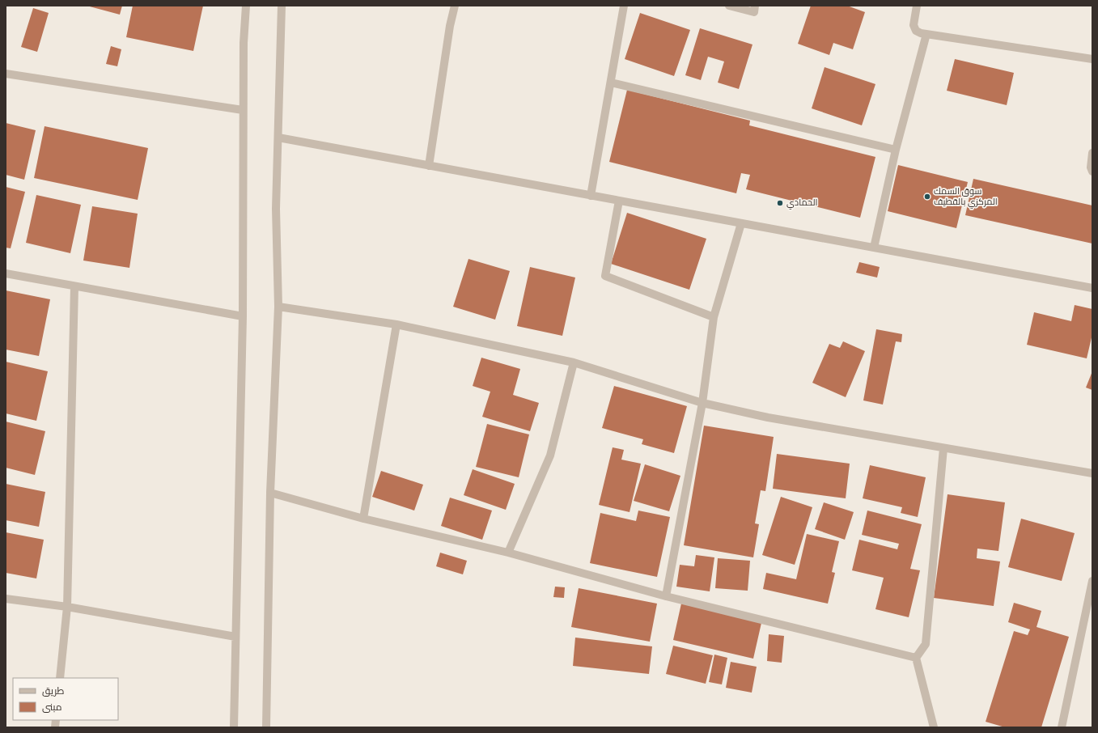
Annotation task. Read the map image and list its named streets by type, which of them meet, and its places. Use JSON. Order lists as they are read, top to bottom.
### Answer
{
  "places": ["سوق السمك المركزي بالقطيف", "الحمادي"],
  "legend": ["طريق", "مبنى"]
}
